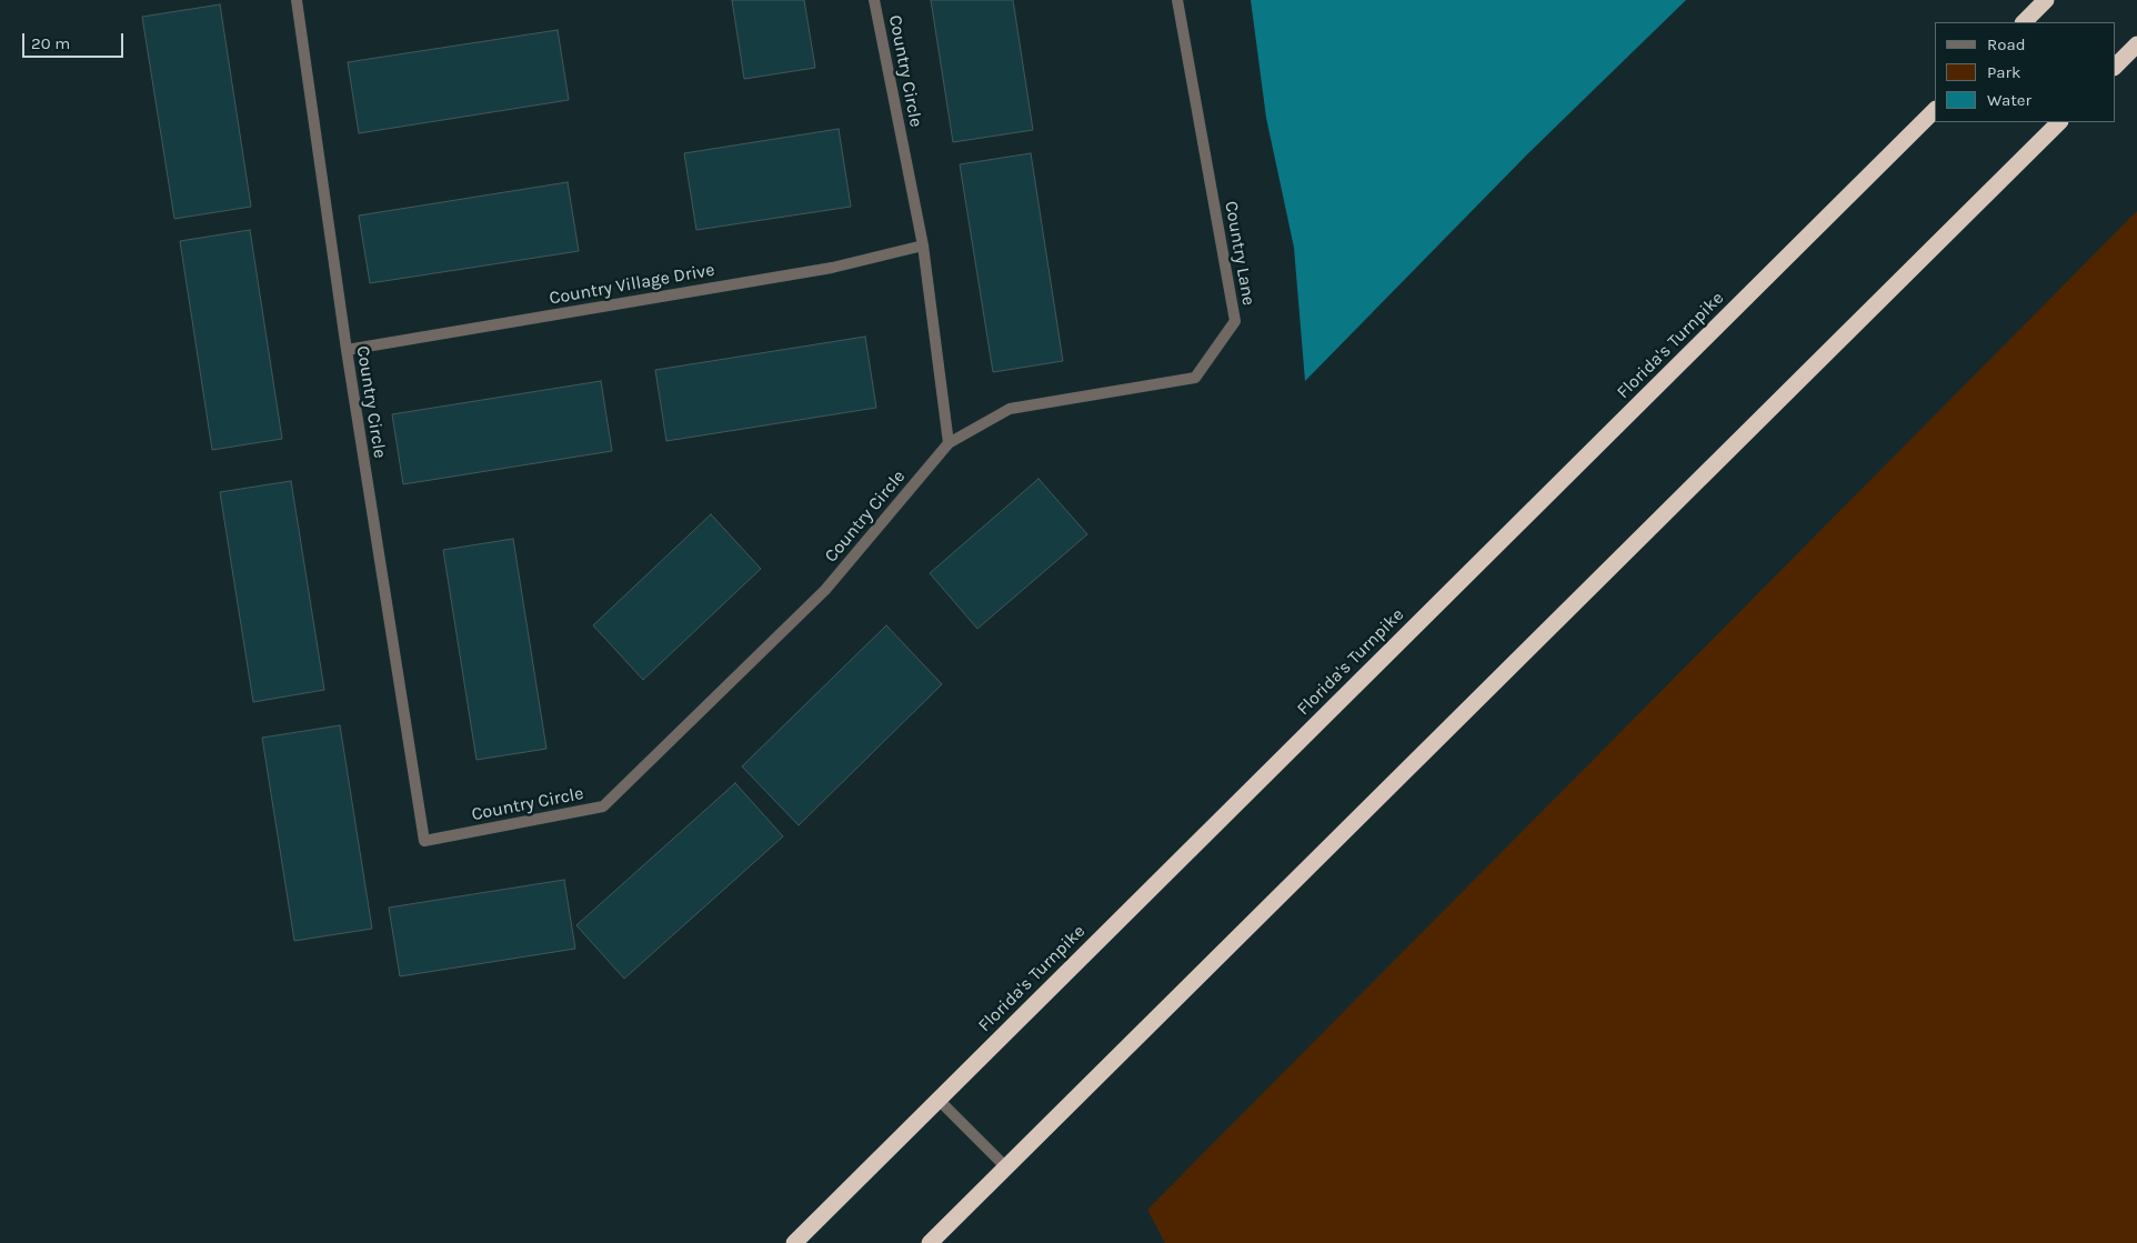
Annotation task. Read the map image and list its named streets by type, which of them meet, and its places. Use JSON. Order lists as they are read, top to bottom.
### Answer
{
  "streets": {
    "highway": ["Florida's Turnpike"],
    "street": ["Country Circle", "Country Lane", "Country Village Drive"]
  },
  "crossings": [
    ["Country Circle", "Country Lane"],
    ["Country Circle", "Country Village Drive"]
  ],
  "legend": ["Road", "Park", "Water"],
  "scale_bar": "20 m"
}
